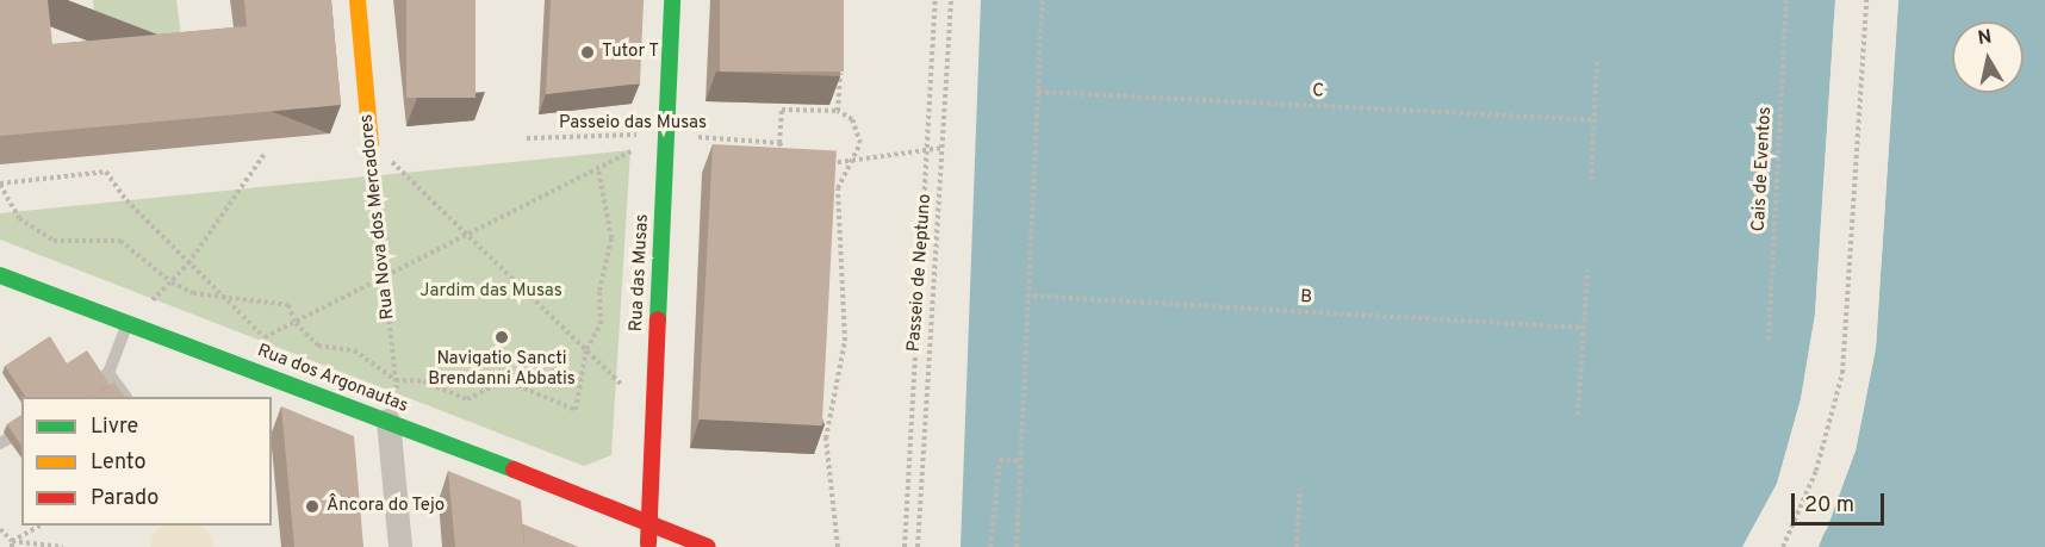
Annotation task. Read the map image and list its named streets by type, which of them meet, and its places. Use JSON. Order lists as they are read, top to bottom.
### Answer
{
  "streets": {
    "street": ["Rua Nova dos Mercadores", "Rua das Musas", "Rua dos Argonautas"],
    "path": [
      "C",
      "Passeio das Musas",
      "Cais de Eventos",
      "Passeio de Neptuno",
      "B"
    ]
  },
  "crossings": [
    ["Passeio das Musas", "Rua das Musas"],
    ["Rua das Musas", "Rua dos Argonautas"]
  ],
  "parks": ["Jardim das Musas"],
  "places": ["Tutor T", "Navigatio Sancti Brendanni Abbatis", "Âncora do Tejo"],
  "legend": ["Livre", "Lento", "Parado"],
  "scale_bar": "20 m",
  "north": "top"
}
